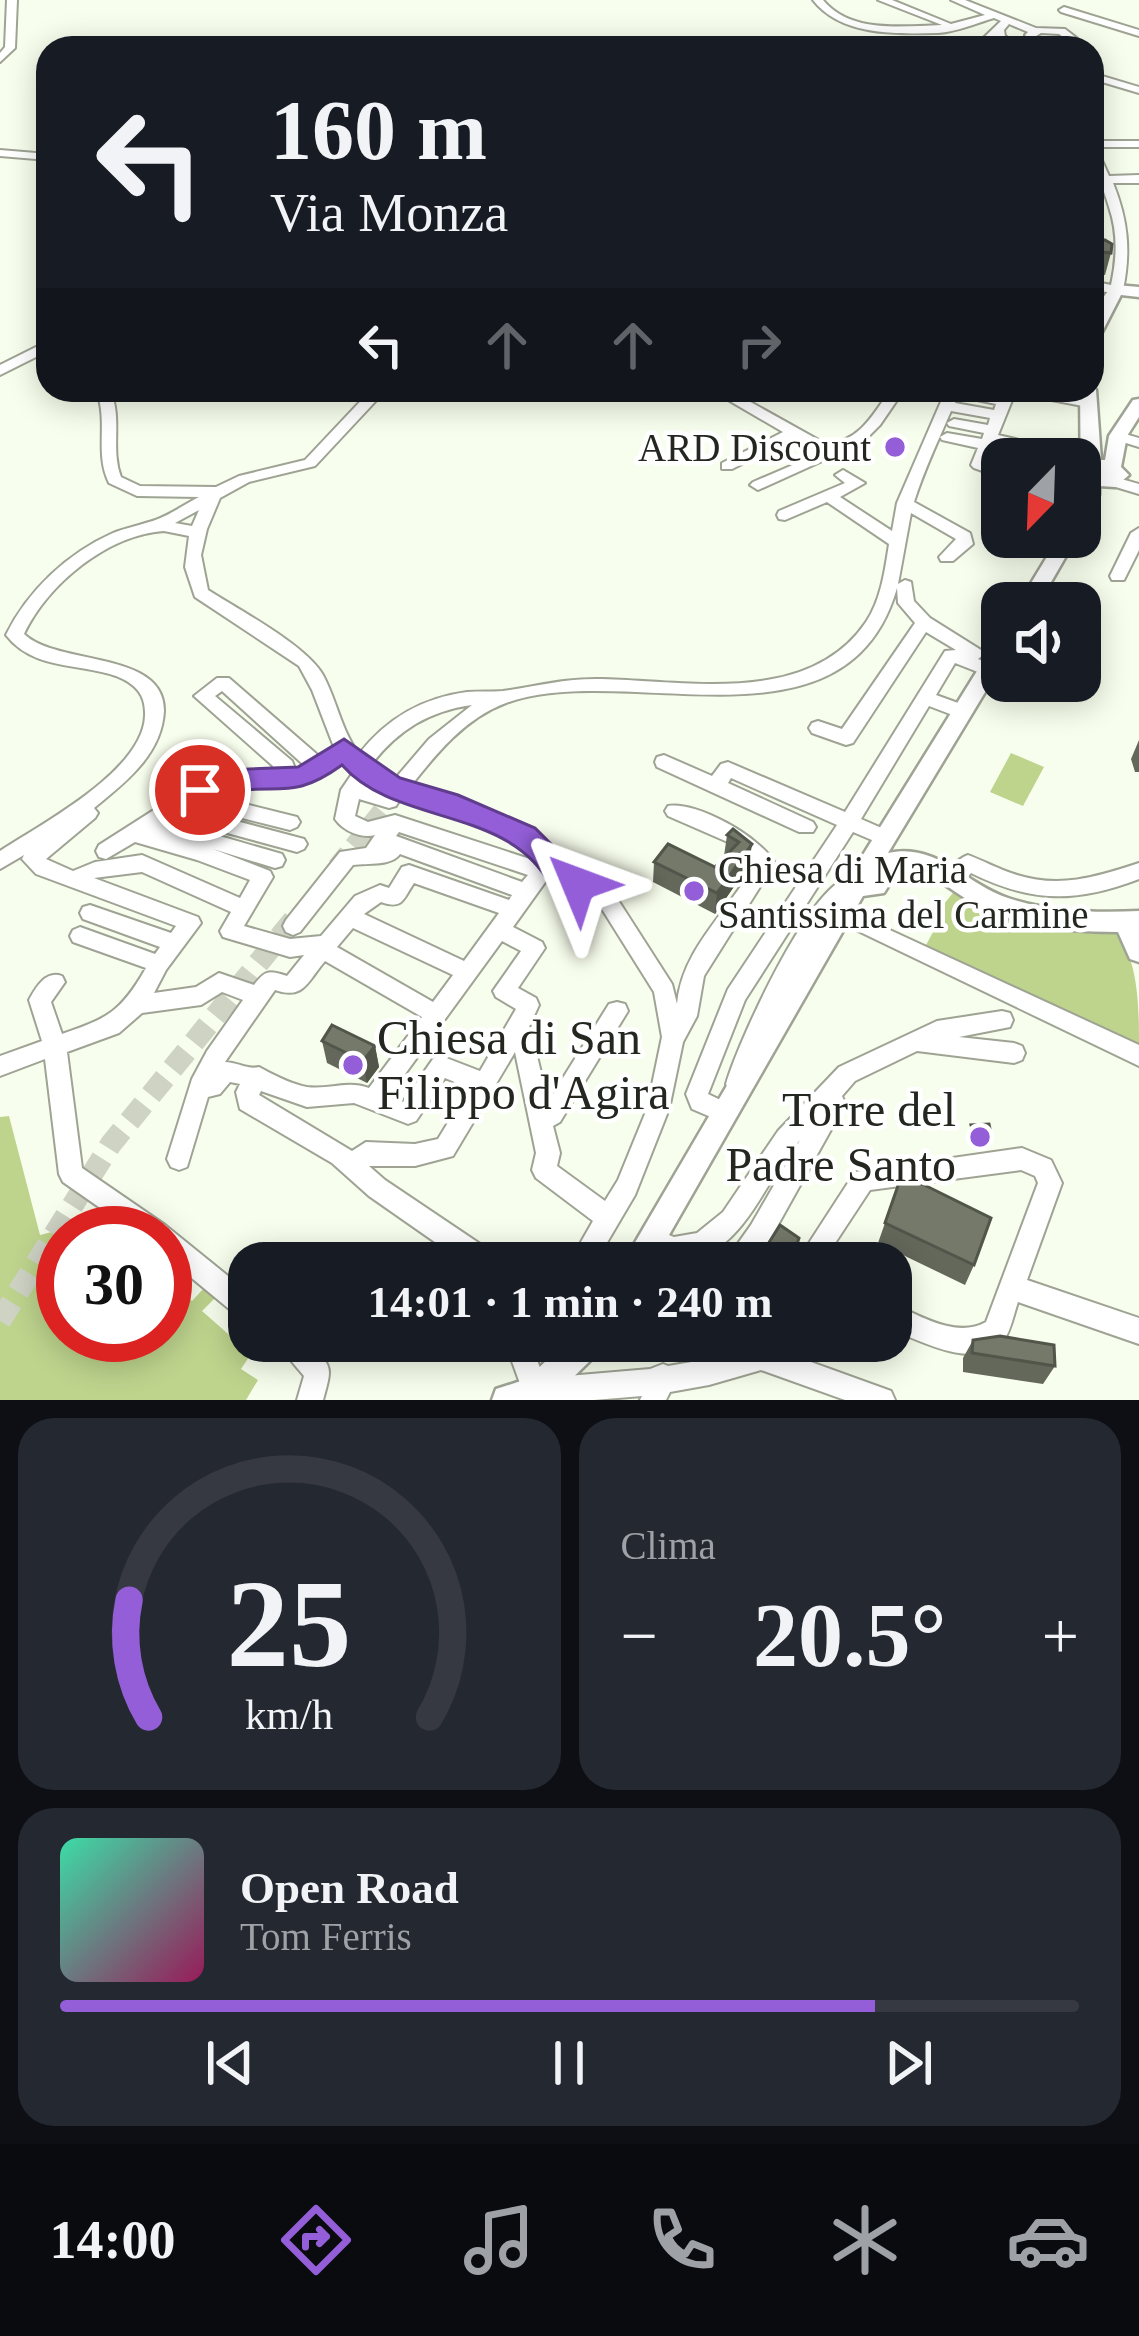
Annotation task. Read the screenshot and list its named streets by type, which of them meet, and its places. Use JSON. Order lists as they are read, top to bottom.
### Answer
{
  "places": [
    "ARD Discount",
    "Chiesa di Maria Santissima del Carmine",
    "Chiesa di San Filippo d'Agira",
    "Torre del Padre Santo"
  ],
  "north": "bottom left",
  "page": {
    "turn": ["160 m", "Via Monza"],
    "limit": "30",
    "trip": "14:01 · 1 min · 240 m",
    "tile": "Clima",
    "heat": ["−", "20.5°", "+"],
    "song": ["Open Road", "Tom Ferris"],
    "tabs": "14:00",
    "gauge": ["25", "km/h"]
  }
}
